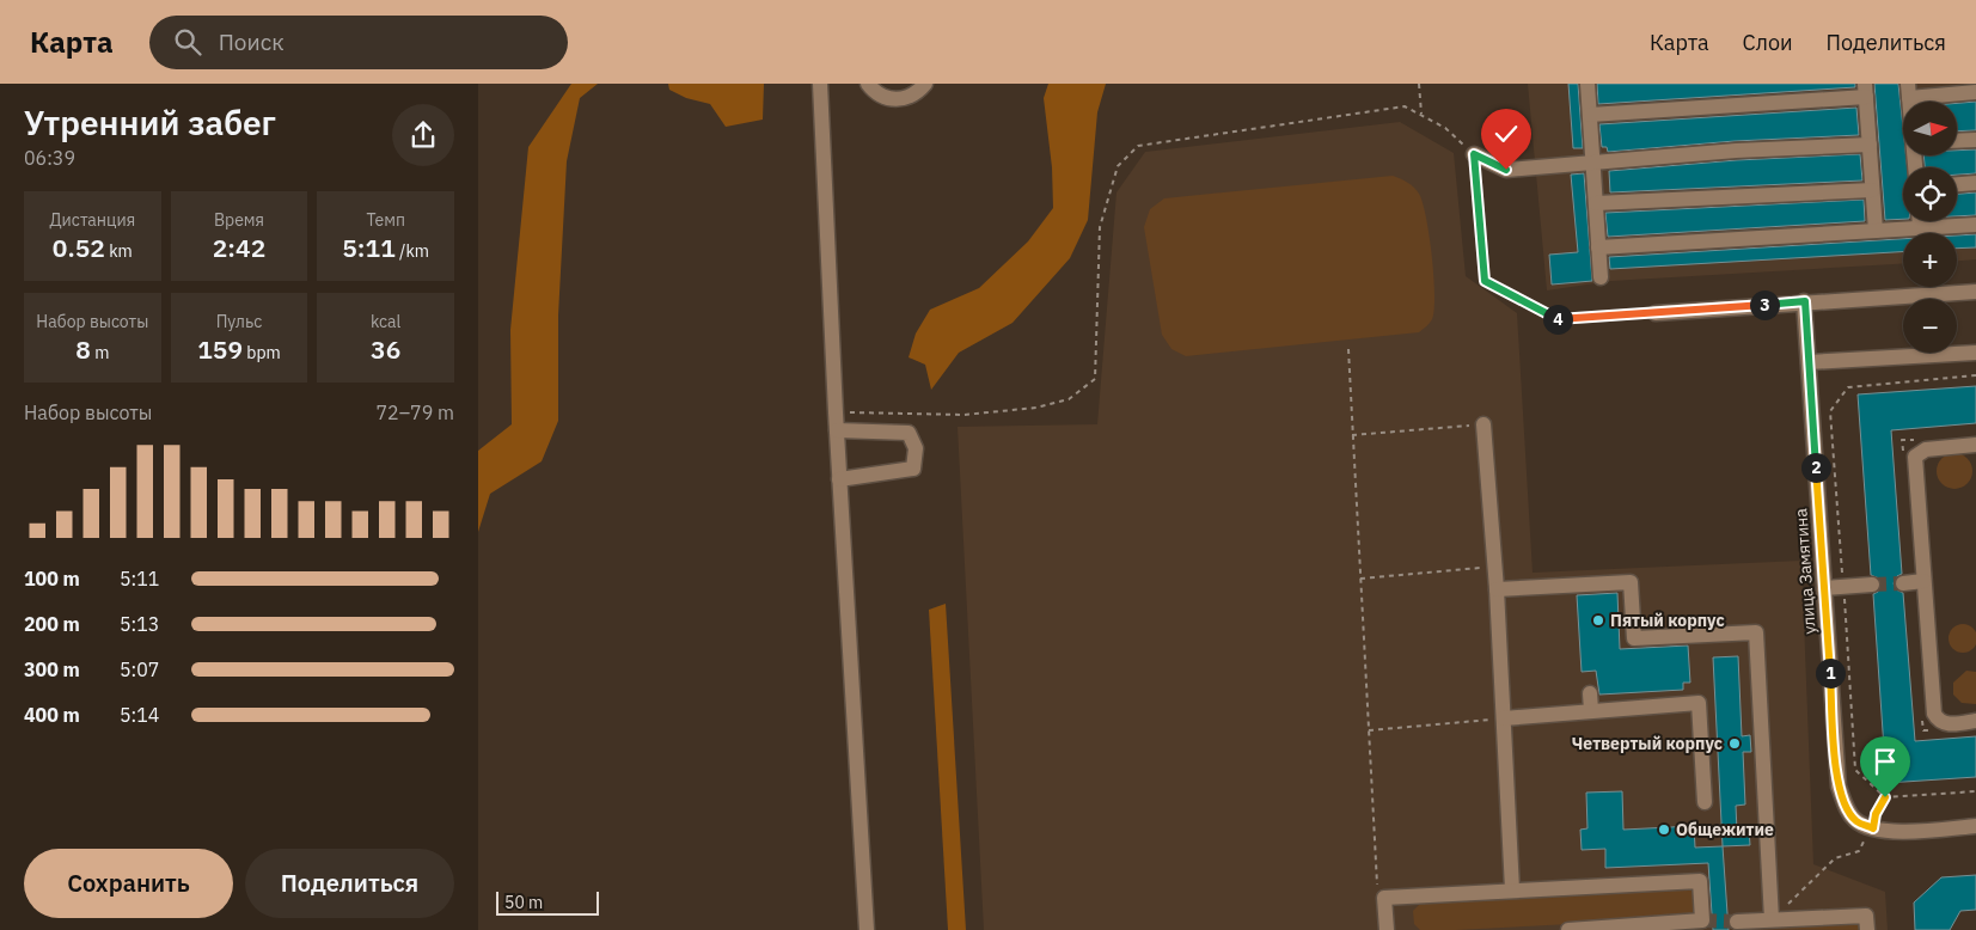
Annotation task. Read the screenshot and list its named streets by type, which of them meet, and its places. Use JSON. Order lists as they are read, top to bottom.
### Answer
{
  "streets": {
    "street": ["улица Замятина"]
  },
  "places": ["Пятый корпус", "Четвертый корпус", "Общежитие"],
  "scale_bar": "50 m",
  "north": "right",
  "page": {
    "header": "Карта",
    "search": "Поиск",
    "nav": ["Карта", "Слои", "Поделиться"],
    "heading": ["Утренний забег", "06:39"],
    "map_buttons": ["+", "−"],
    "stats": [
      ["Дистанция", "0.52 km"],
      ["Время", "2:42"],
      ["Темп", "5:11 /km"],
      ["Набор высоты", "8 m"],
      ["Пульс", "159 bpm"],
      ["kcal", "36"]
    ],
    "pins": [
      "3",
      "4",
      "2",
      "1"
    ],
    "chart": ["Набор высоты", "72–79 m"],
    "list": [
      {
        "name": "100 m",
        "note": "5:11"
      },
      {
        "name": "200 m",
        "note": "5:13"
      },
      {
        "name": "300 m",
        "note": "5:07"
      },
      {
        "name": "400 m",
        "note": "5:14"
      }
    ],
    "buttons": ["Сохранить", "Поделиться"],
    "scale": "50 m"
  }
}
